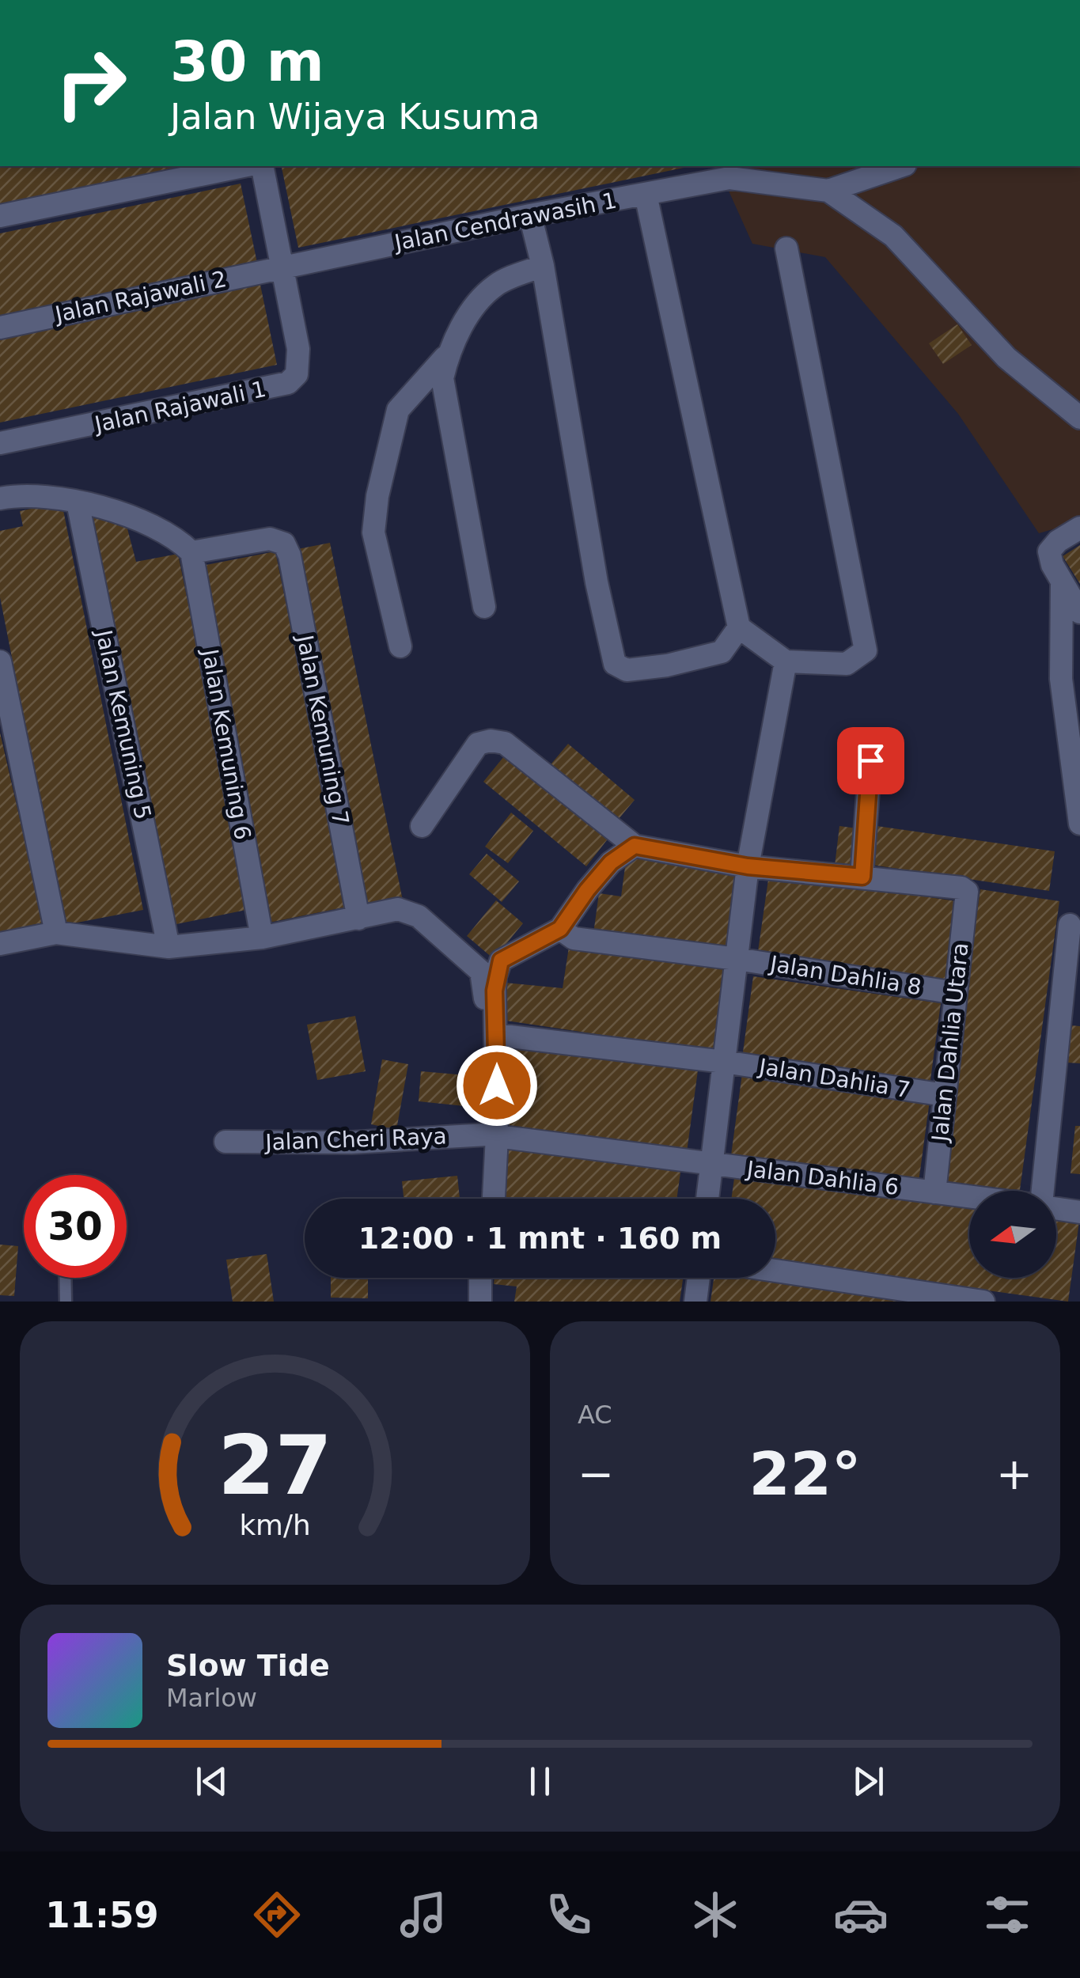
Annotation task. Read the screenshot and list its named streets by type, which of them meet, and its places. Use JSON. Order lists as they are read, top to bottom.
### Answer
{
  "streets": {
    "street": [
      "Jalan Cendrawasih 1",
      "Jalan Rajawali 2",
      "Jalan Rajawali 1",
      "Jalan Kemuning 5",
      "Jalan Kemuning 7",
      "Jalan Kemuning 6",
      "Jalan Dahlia 8",
      "Jalan Dahlia Utara",
      "Jalan Dahlia 7",
      "Jalan Cheri Raya",
      "Jalan Dahlia 6"
    ]
  },
  "crossings": [
    ["Jalan Cendrawasih 1", "Jalan Rajawali 2"],
    ["Jalan Cendrawasih 1", "Jalan Rajawali 1"],
    ["Jalan Rajawali 2", "Jalan Rajawali 1"],
    ["Jalan Kemuning 7", "Jalan Kemuning 6"],
    ["Jalan Dahlia 8", "Jalan Dahlia Utara"],
    ["Jalan Dahlia Utara", "Jalan Dahlia 7"],
    ["Jalan Dahlia Utara", "Jalan Dahlia 6"],
    ["Jalan Cheri Raya", "Jalan Dahlia 6"]
  ],
  "north": "left",
  "page": {
    "turn": ["30 m", "Jalan Wijaya Kusuma"],
    "limit": "30",
    "trip": "12:00 · 1 mnt · 160 m",
    "tile": "AC",
    "heat": ["−", "22°", "+"],
    "song": ["Slow Tide", "Marlow"],
    "tabs": "11:59",
    "gauge": ["27", "km/h"]
  }
}
